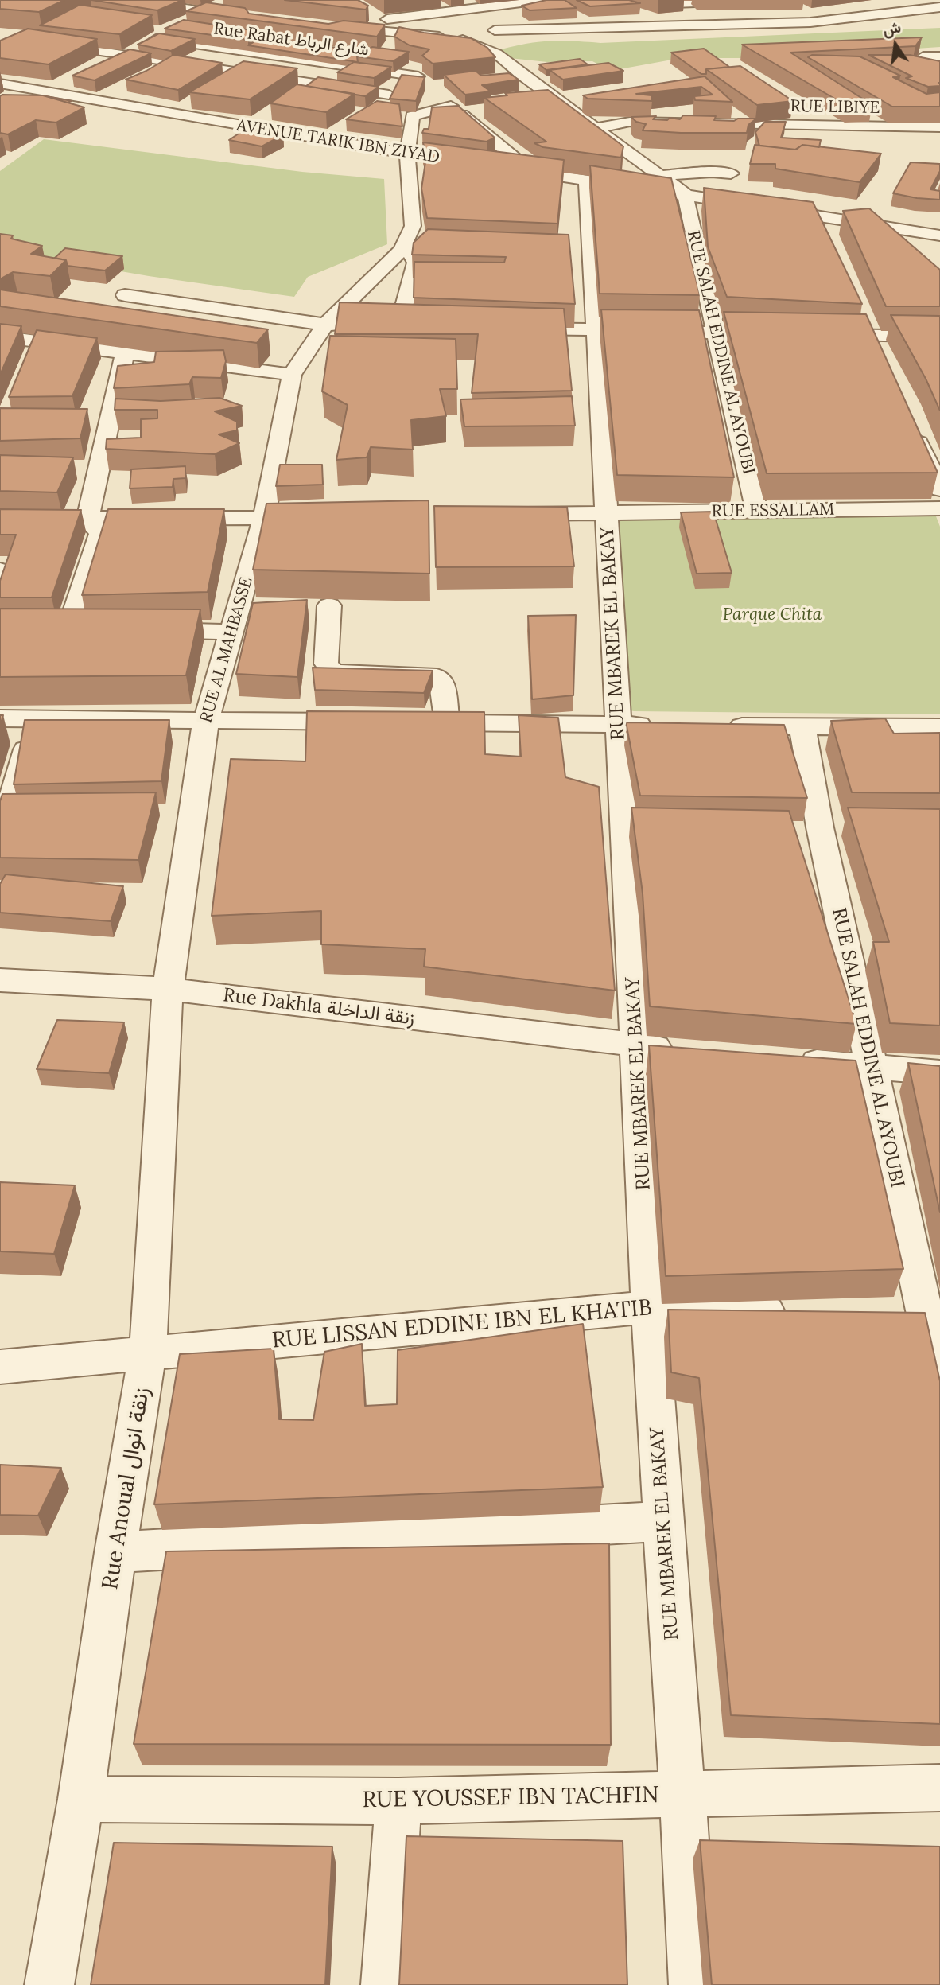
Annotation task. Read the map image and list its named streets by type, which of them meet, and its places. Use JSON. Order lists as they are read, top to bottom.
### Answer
{
  "streets": {
    "street": [
      "Rue Rabat شارع الرباط",
      "RUE LIBIYE",
      "AVENUE TARIK IBN ZIYAD",
      "RUE SALAH EDDINE AL AYOUBI",
      "RUE ESSALLAM",
      "RUE MBAREK EL BAKAY",
      "RUE AL MAHBASSE",
      "Rue Dakhla زنقة الداخلة",
      "RUE LISSAN EDDINE IBN EL KHATIB",
      "Rue Anoual زنقة انوال",
      "RUE YOUSSEF IBN TACHFIN"
    ]
  },
  "crossings": [
    ["RUE SALAH EDDINE AL AYOUBI", "RUE ESSALLAM"],
    ["RUE ESSALLAM", "RUE MBAREK EL BAKAY"],
    ["RUE MBAREK EL BAKAY", "Rue Dakhla زنقة الداخلة"],
    ["RUE MBAREK EL BAKAY", "RUE LISSAN EDDINE IBN EL KHATIB"],
    ["RUE MBAREK EL BAKAY", "RUE YOUSSEF IBN TACHFIN"],
    ["RUE AL MAHBASSE", "Rue Dakhla زنقة الداخلة"],
    ["RUE AL MAHBASSE", "Rue Anoual زنقة انوال"],
    ["Rue Dakhla زنقة الداخلة", "Rue Anoual زنقة انوال"],
    ["RUE LISSAN EDDINE IBN EL KHATIB", "Rue Anoual زنقة انوال"],
    ["Rue Anoual زنقة انوال", "RUE YOUSSEF IBN TACHFIN"]
  ],
  "parks": ["Parque Chita"],
  "north": "top"
}
